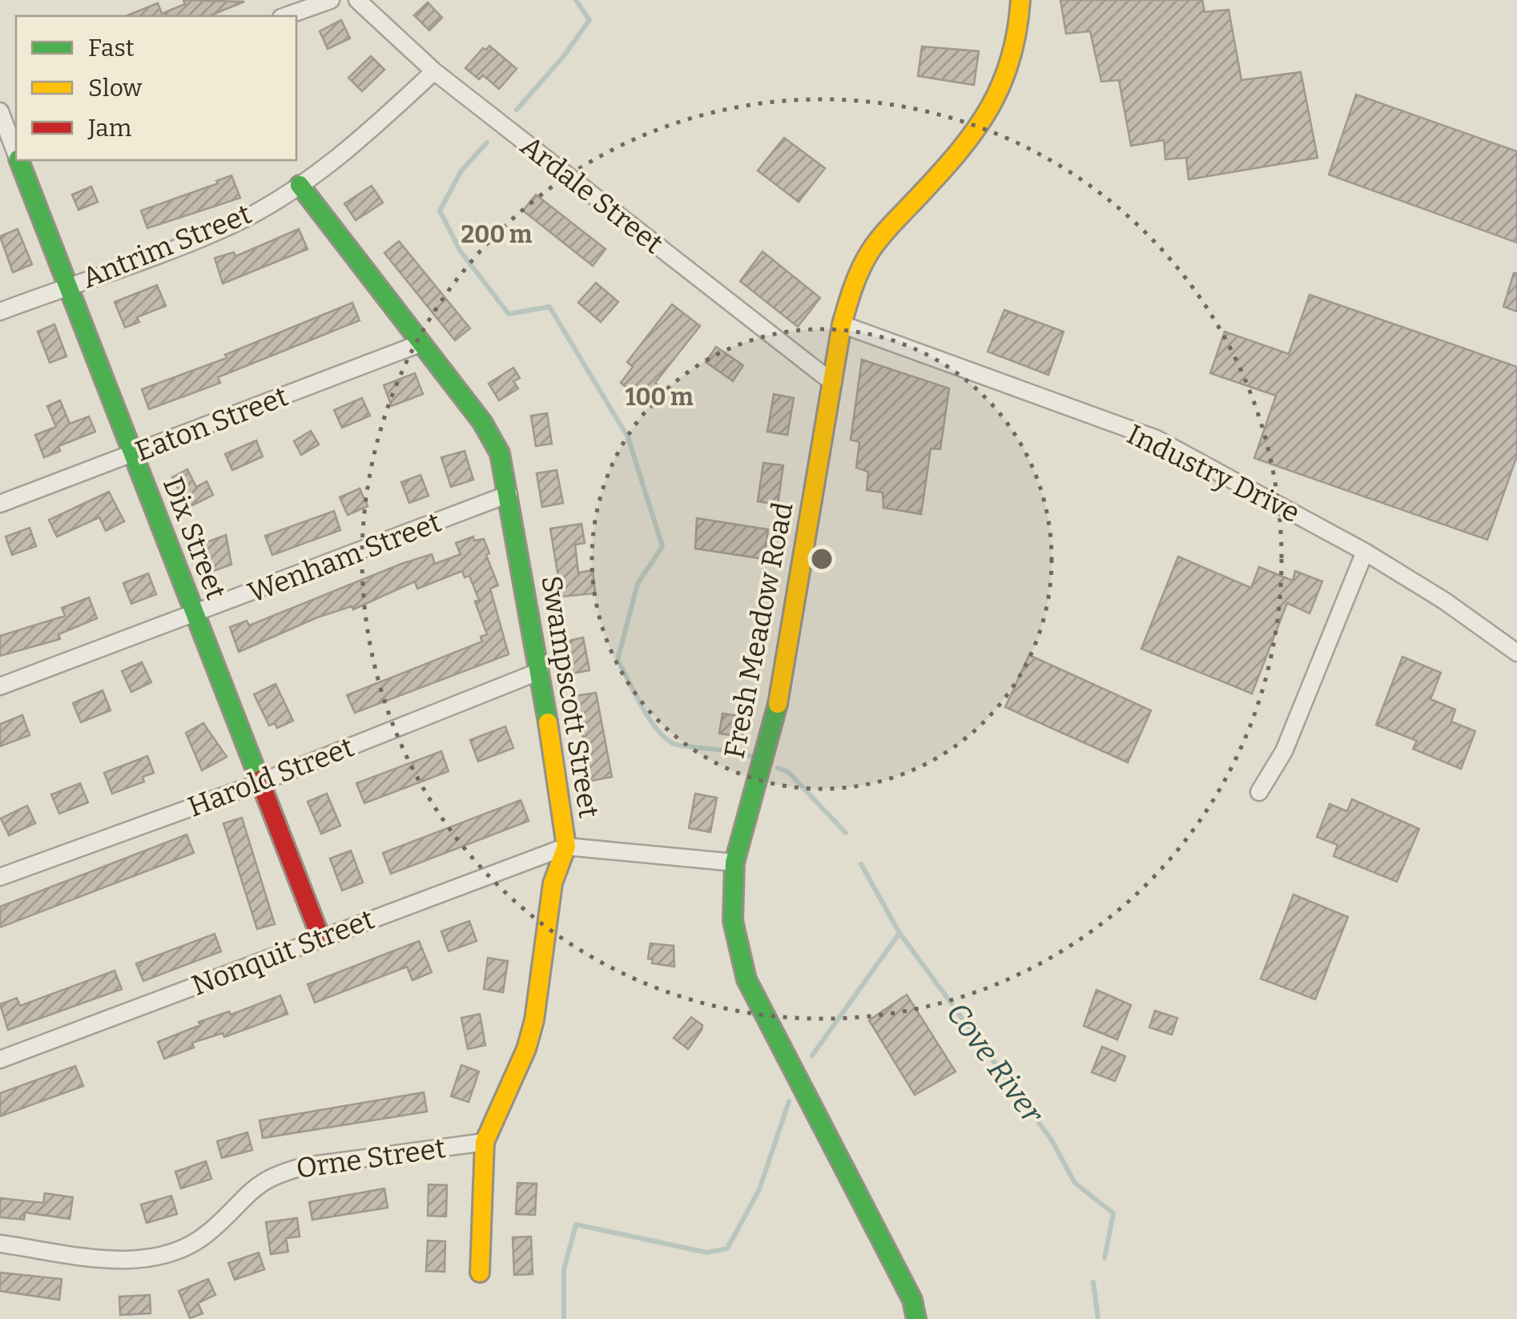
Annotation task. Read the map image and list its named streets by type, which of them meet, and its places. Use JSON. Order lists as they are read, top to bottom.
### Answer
{
  "streets": {
    "street": [
      "Ardale Street",
      "Antrim Street",
      "Eaton Street",
      "Industry Drive",
      "Dix Street",
      "Wenham Street",
      "Fresh Meadow Road",
      "Swampscott Street",
      "Harold Street",
      "Nonquit Street",
      "Orne Street"
    ]
  },
  "crossings": [
    ["Ardale Street", "Antrim Street"],
    ["Ardale Street", "Fresh Meadow Road"],
    ["Antrim Street", "Dix Street"],
    ["Antrim Street", "Swampscott Street"],
    ["Eaton Street", "Dix Street"],
    ["Eaton Street", "Swampscott Street"],
    ["Industry Drive", "Fresh Meadow Road"],
    ["Dix Street", "Wenham Street"],
    ["Dix Street", "Harold Street"],
    ["Dix Street", "Nonquit Street"],
    ["Wenham Street", "Swampscott Street"],
    ["Swampscott Street", "Harold Street"],
    ["Swampscott Street", "Nonquit Street"],
    ["Swampscott Street", "Orne Street"]
  ],
  "water": ["Cove River"],
  "legend": ["Fast", "Slow", "Jam"],
  "rings": ["200 m", "100 m"]
}
